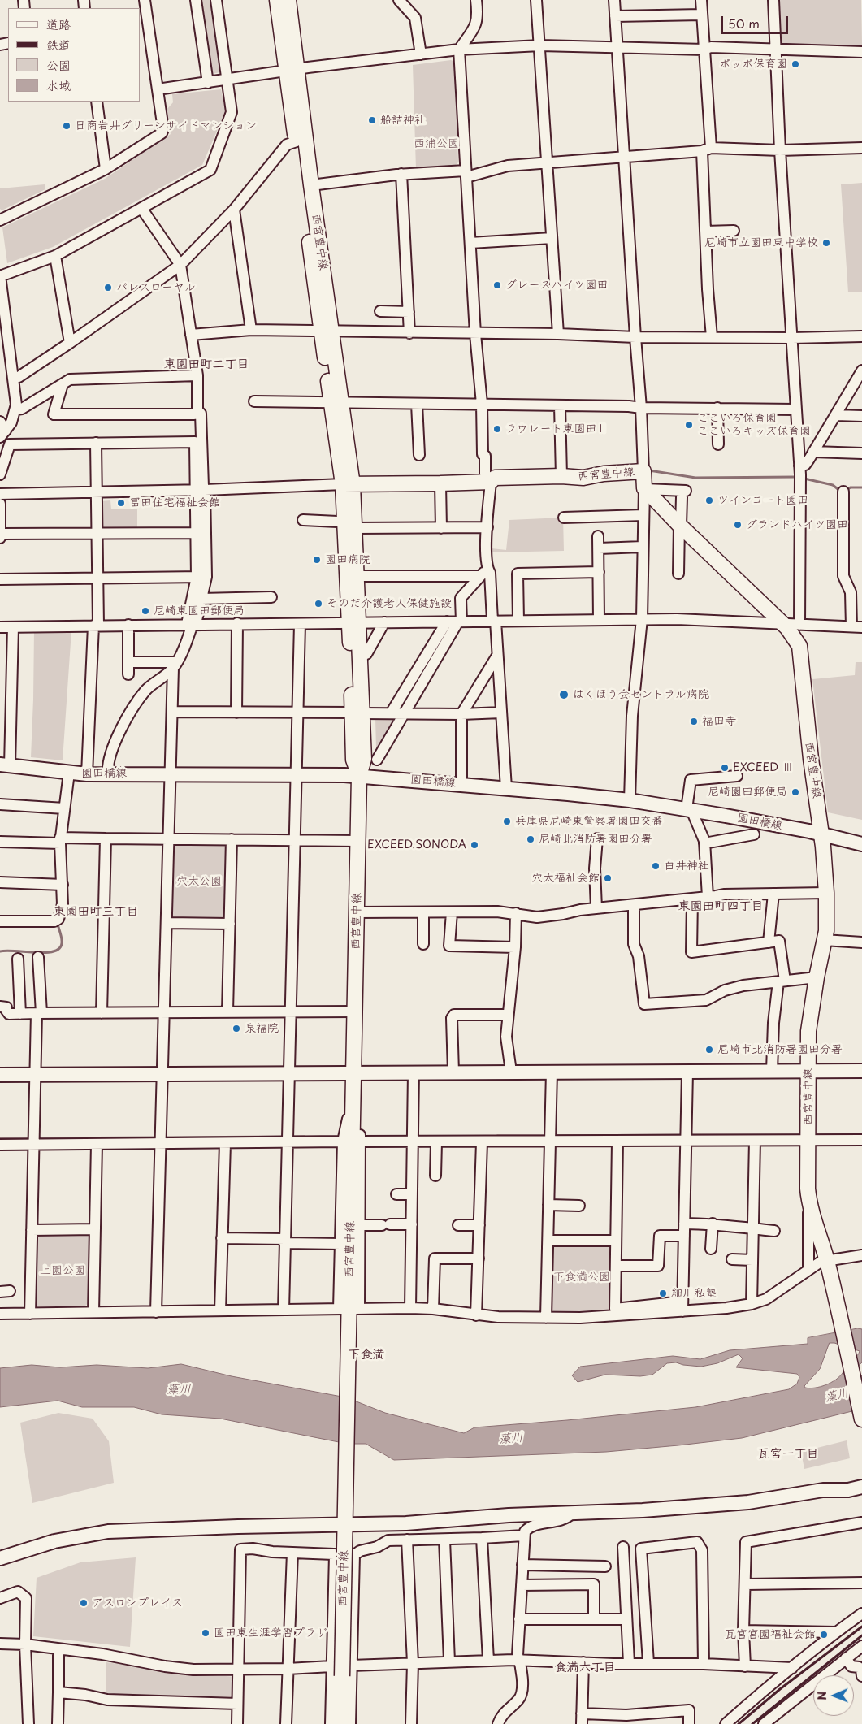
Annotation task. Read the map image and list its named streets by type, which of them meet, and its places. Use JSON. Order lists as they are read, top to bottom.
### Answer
{
  "streets": {
    "main road": ["西宮豊中線"],
    "street": ["園田橋線"]
  },
  "crossings": [
    ["西宮豊中線", "園田橋線"]
  ],
  "districts": [
    "東園田町二丁目",
    "東園田町四丁目",
    "東園田町三丁目",
    "下食満",
    "瓦宮一丁目",
    "食満六丁目"
  ],
  "water": ["藻川"],
  "parks": [
    "西浦公園",
    "穴太公園",
    "上園公園",
    "下食満公園"
  ],
  "places": [
    "ポッポ保育園",
    "船詰神社",
    "日商岩井グリーンサイドマンション",
    "尼崎市立園田東中学校",
    "グレースハイツ園田",
    "パレスローヤル",
    "ここいろ保育園 ここいろキッズ保育園",
    "ラウレート東園田Ⅱ",
    "ツインコート園田",
    "冨田住宅福祉会館",
    "グランドハイツ園田",
    "園田病院",
    "そのだ介護老人保健施設",
    "尼崎東園田郵便局",
    "はくほう会セントラル病院",
    "福田寺",
    "EXCEED Ⅲ",
    "尼崎園田郵便局",
    "兵庫県尼崎東警察署園田交番",
    "尼崎北消防署園田分署",
    "EXCEED.SONODA",
    "白井神社",
    "穴太福祉会館",
    "泉福院",
    "尼崎市北消防署園田分署",
    "細川私塾",
    "アスロンプレイス",
    "園田東生涯学習プラザ",
    "瓦宮宮園福祉会館"
  ],
  "legend": [
    "道路",
    "鉄道",
    "公園",
    "水域"
  ],
  "scale_bar": "50 m",
  "north": "left"
}
